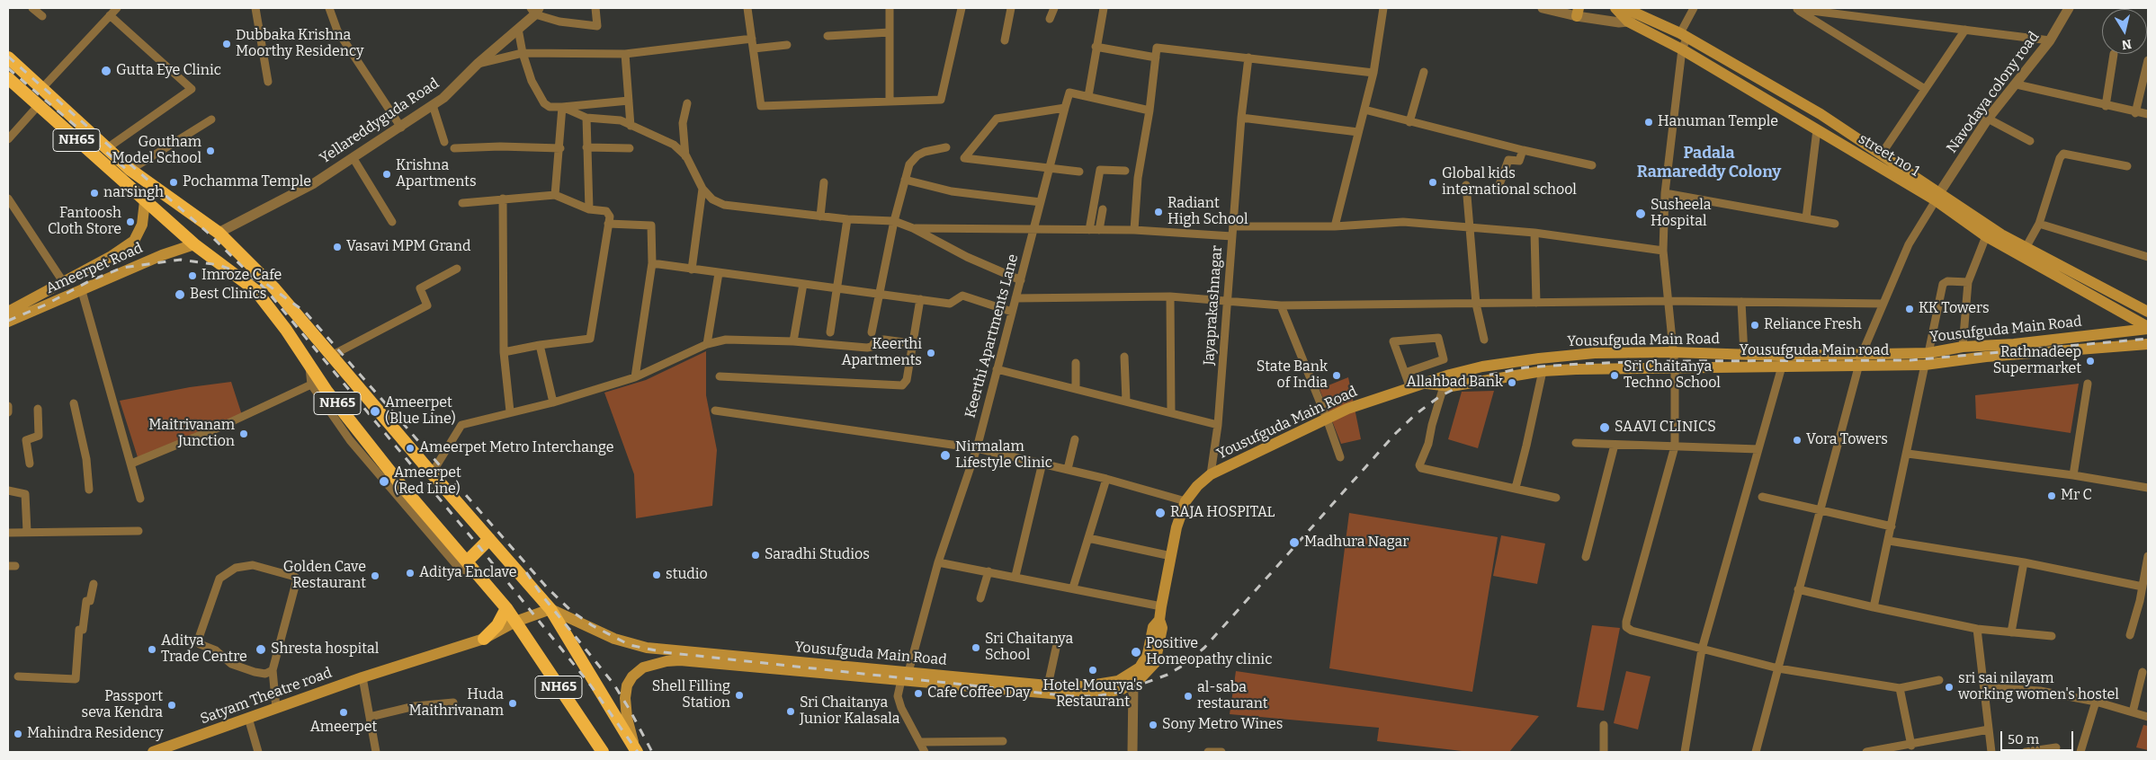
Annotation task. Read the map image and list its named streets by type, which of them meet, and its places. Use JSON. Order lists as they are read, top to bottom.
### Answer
{
  "streets": {
    "highway": ["NH65"],
    "main road": [
      "street no 1",
      "Ameerpet Road",
      "Yousufguda Main Road",
      "Yousufguda Main road",
      "Satyam Theatre road"
    ],
    "street": [
      "Navodaya colony road",
      "Yellareddyguda Road",
      "Jayaprakashnagar",
      "Keerthi Apartments Lane"
    ]
  },
  "crossings": [
    ["Navodaya colony road", "street no 1"],
    ["Yellareddyguda Road", "NH65"],
    ["NH65", "Ameerpet Road"],
    ["NH65", "Yousufguda Main Road"],
    ["NH65", "Satyam Theatre road"],
    ["street no 1", "Yousufguda Main Road"],
    ["Jayaprakashnagar", "Yousufguda Main Road"],
    ["Yousufguda Main Road", "Keerthi Apartments Lane"],
    ["Yousufguda Main Road", "Yousufguda Main road"],
    ["Yousufguda Main Road", "Satyam Theatre road"]
  ],
  "districts": ["Padala Ramareddy Colony"],
  "places": [
    "Dubbaka Krishna Moorthy Residency",
    "Gutta Eye Clinic",
    "Hanuman Temple",
    "Goutham Model School",
    "Krishna Apartments",
    "Pochamma Temple",
    "Global kids international school",
    "narsingh",
    "Radiant High School",
    "Susheela Hospital",
    "Fantoosh Cloth Store",
    "Vasavi MPM Grand",
    "Imroze Cafe",
    "Best Clinics",
    "KK Towers",
    "Reliance Fresh",
    "Keerthi Apartments",
    "Rathnadeep Supermarket",
    "State Bank of India",
    "Sri Chaitanya Techno School",
    "Allahbad Bank",
    "Ameerpet (Blue Line)",
    "SAAVI CLINICS",
    "Maitrivanam Junction",
    "Vora Towers",
    "Ameerpet Metro Interchange",
    "Nirmalam Lifestyle Clinic",
    "Ameerpet (Red Line)",
    "Mr C",
    "RAJA HOSPITAL",
    "Madhura Nagar",
    "Saradhi Studios",
    "Aditya Enclave",
    "studio",
    "Golden Cave Restaurant",
    "Sri Chaitanya School",
    "Aditya Trade Centre",
    "Shresta hospital",
    "Positive Homeopathy clinic",
    "Hotel Mourya's Restaurant",
    "sri sai nilayam working women's hostel",
    "Cafe Coffee Day",
    "Shell Filling Station",
    "al-saba restaurant",
    "Huda Maithrivanam",
    "Passport seva Kendra",
    "Sri Chaitanya Junior Kalasala",
    "Ameerpet",
    "Sony Metro Wines",
    "Mahindra Residency"
  ],
  "scale_bar": "50 m",
  "north": "bottom"
}
